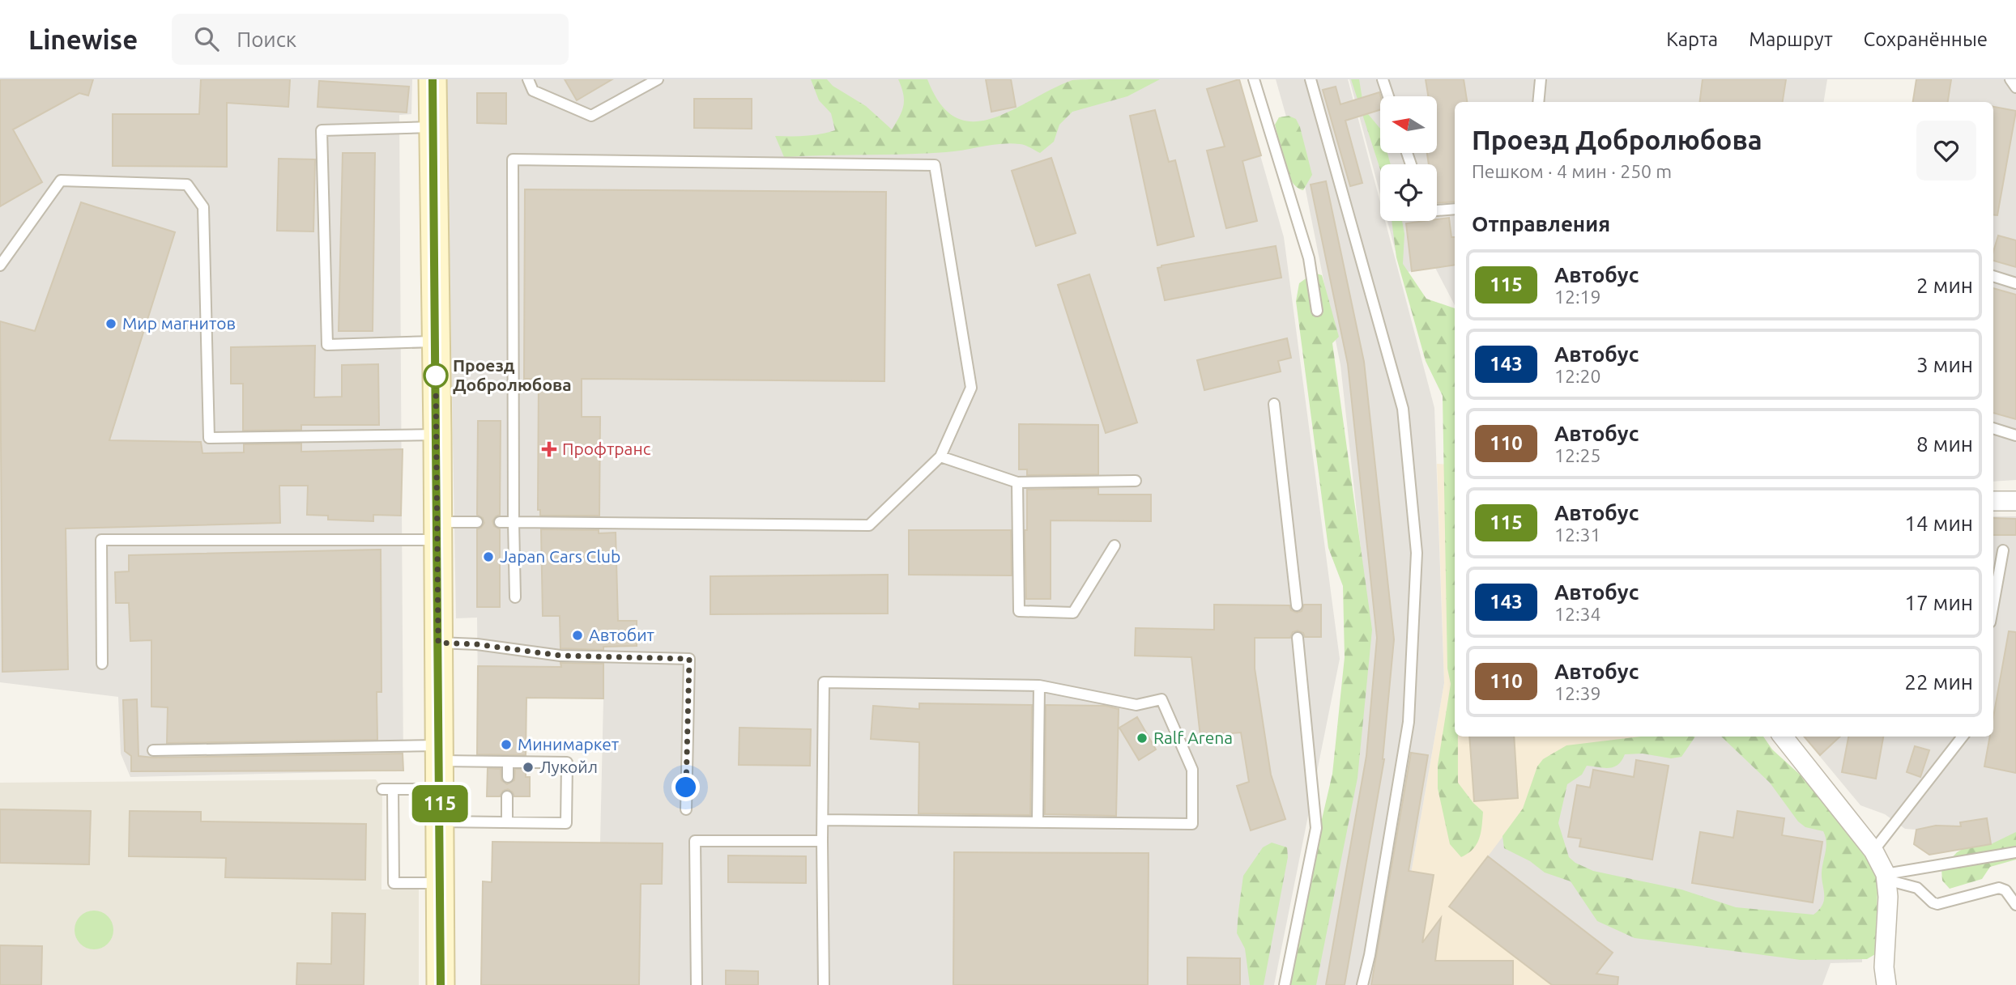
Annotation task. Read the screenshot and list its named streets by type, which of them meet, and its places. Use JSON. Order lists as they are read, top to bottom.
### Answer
{
  "places": {
    "other": [
      "Мир магнитов",
      "Проезд Добролюбова",
      "Japan Cars Club",
      "Автобит",
      "Ralf Arena",
      "Минимаркет",
      "Лукойл"
    ],
    "health": ["Профтранс"]
  },
  "lines": ["bus line 115"],
  "north": "left",
  "page": {
    "header": "Linewise",
    "search": "Поиск",
    "nav": ["Карта", "Маршрут", "Сохранённые"],
    "on_map": "115",
    "heading": [
      ["Проезд Добролюбова", "Пешком · 4 мин · 250 m"],
      "Отправления"
    ],
    "list": [
      {
        "mark": "115",
        "name": "Автобус",
        "note": "12:19",
        "value": "2 мин"
      },
      {
        "mark": "143",
        "name": "Автобус",
        "note": "12:20",
        "value": "3 мин"
      },
      {
        "mark": "110",
        "name": "Автобус",
        "note": "12:25",
        "value": "8 мин"
      },
      {
        "mark": "115",
        "name": "Автобус",
        "note": "12:31",
        "value": "14 мин"
      },
      {
        "mark": "143",
        "name": "Автобус",
        "note": "12:34",
        "value": "17 мин"
      },
      {
        "mark": "110",
        "name": "Автобус",
        "note": "12:39",
        "value": "22 мин"
      }
    ]
  }
}
